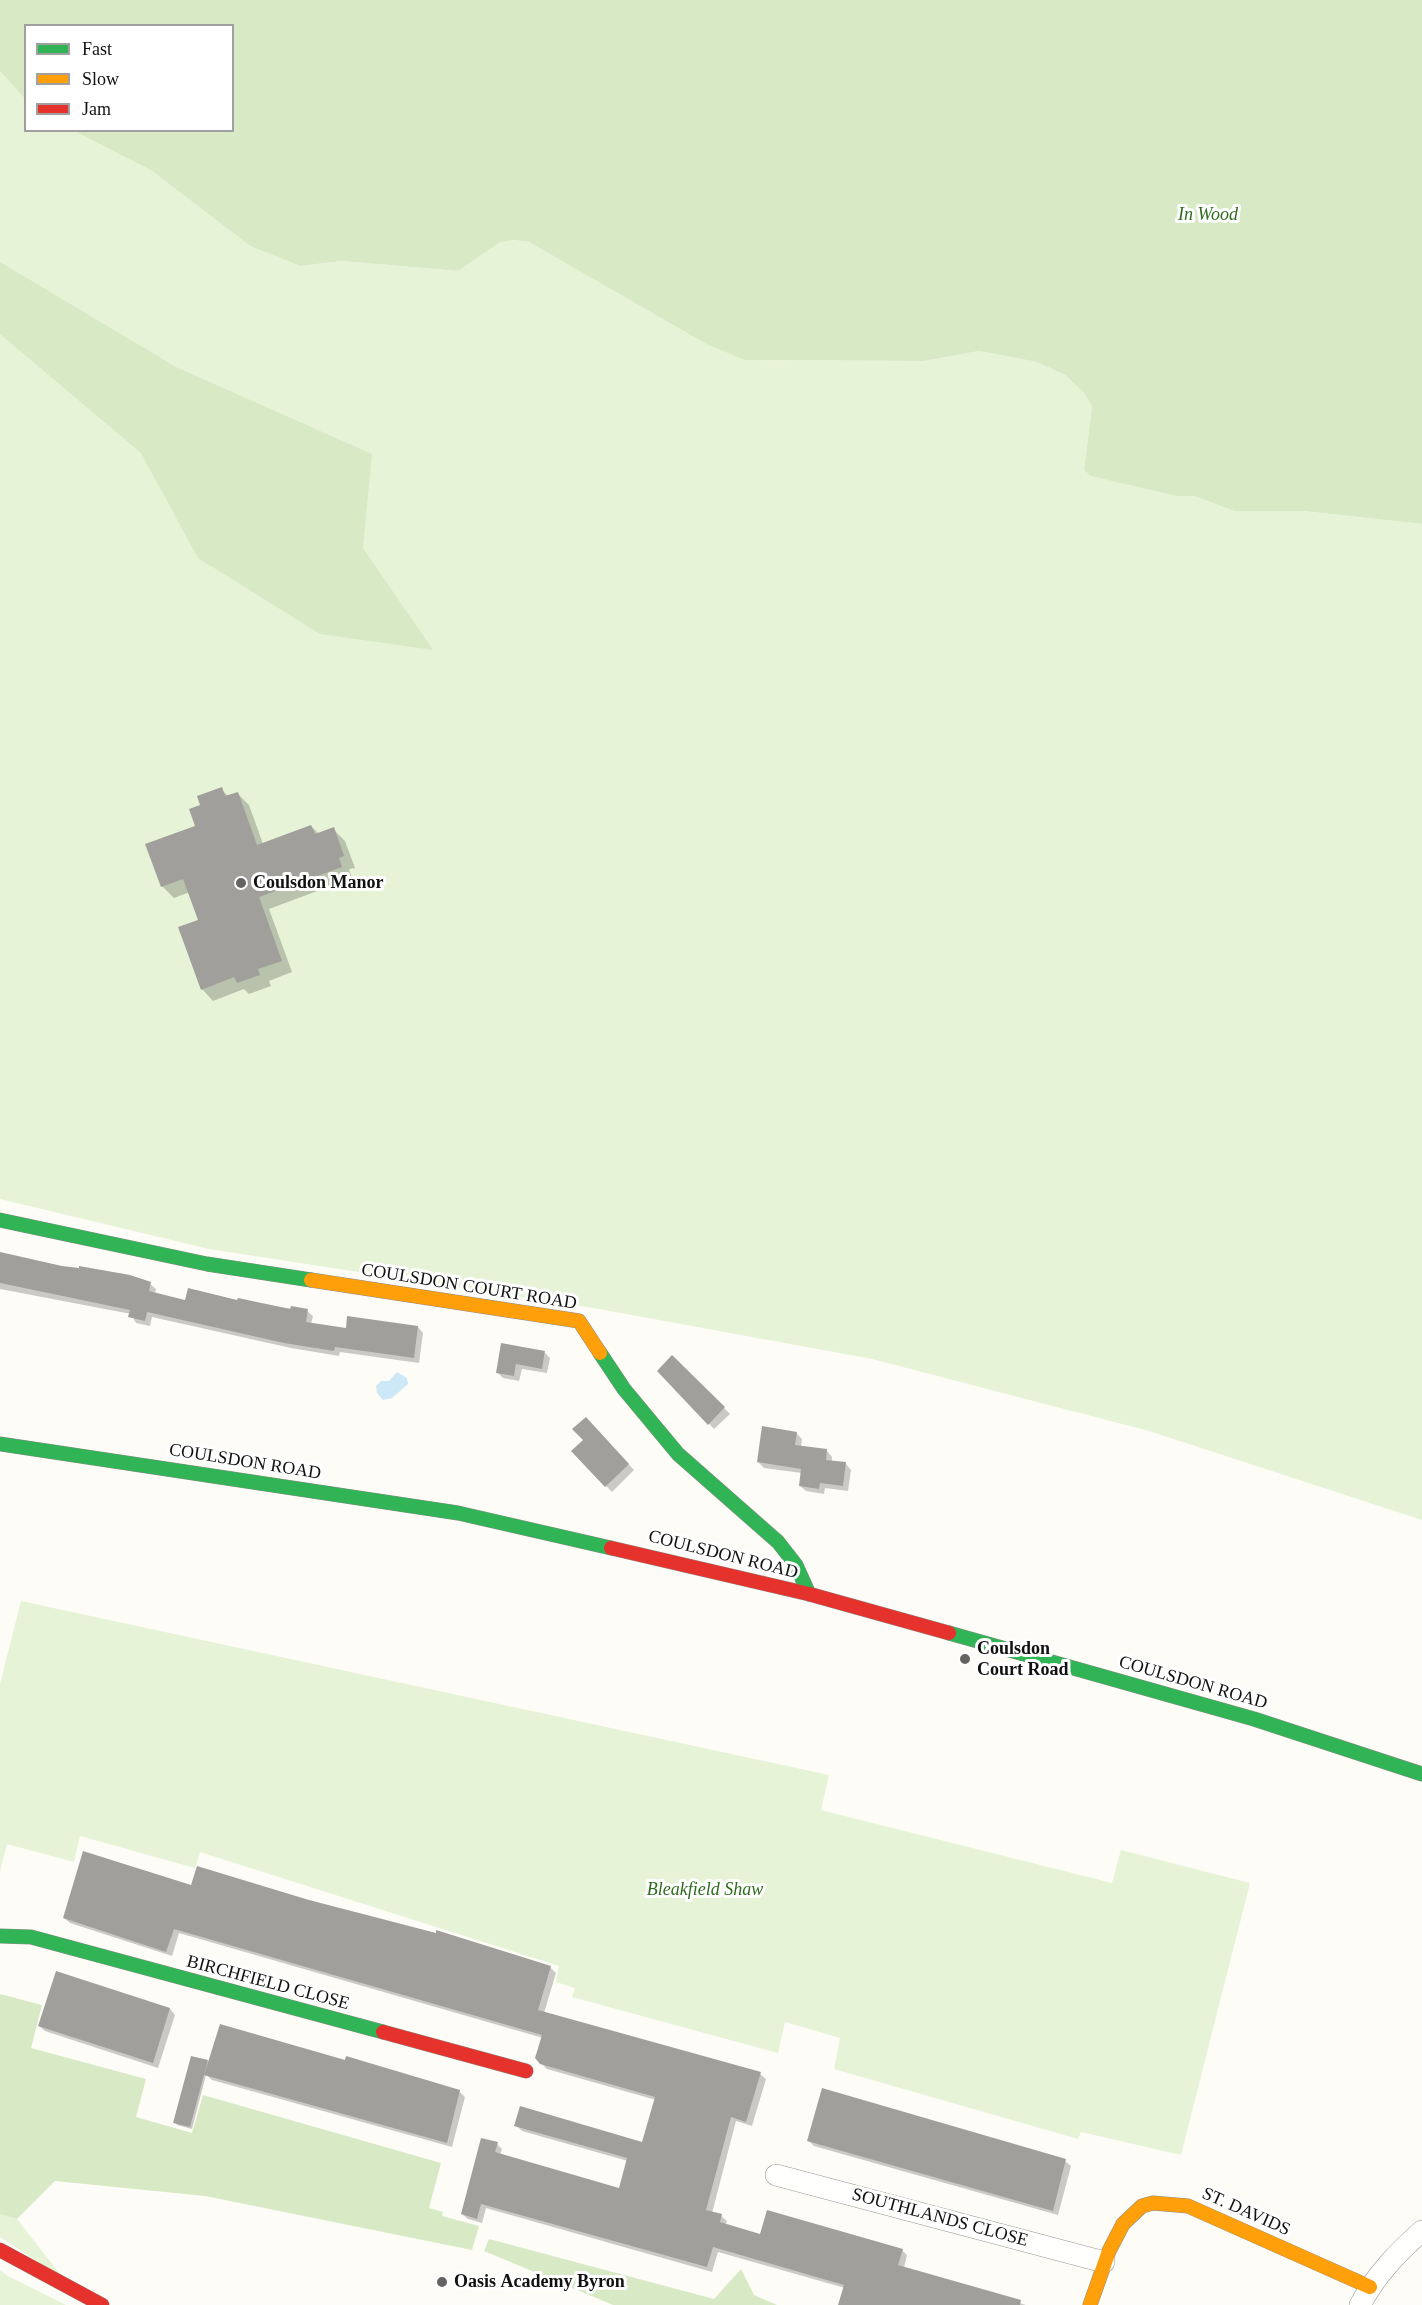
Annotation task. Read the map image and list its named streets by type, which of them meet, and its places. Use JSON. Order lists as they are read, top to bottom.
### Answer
{
  "streets": {
    "street": [
      "COULSDON COURT ROAD",
      "COULSDON ROAD",
      "BIRCHFIELD CLOSE",
      "ST. DAVIDS",
      "SOUTHLANDS CLOSE"
    ]
  },
  "crossings": [
    ["COULSDON COURT ROAD", "COULSDON ROAD"],
    ["ST. DAVIDS", "SOUTHLANDS CLOSE"]
  ],
  "parks": ["In Wood", "Bleakfield Shaw"],
  "places": ["Coulsdon Manor", "Coulsdon Court Road", "Oasis Academy Byron"],
  "legend": ["Fast", "Slow", "Jam"]
}
